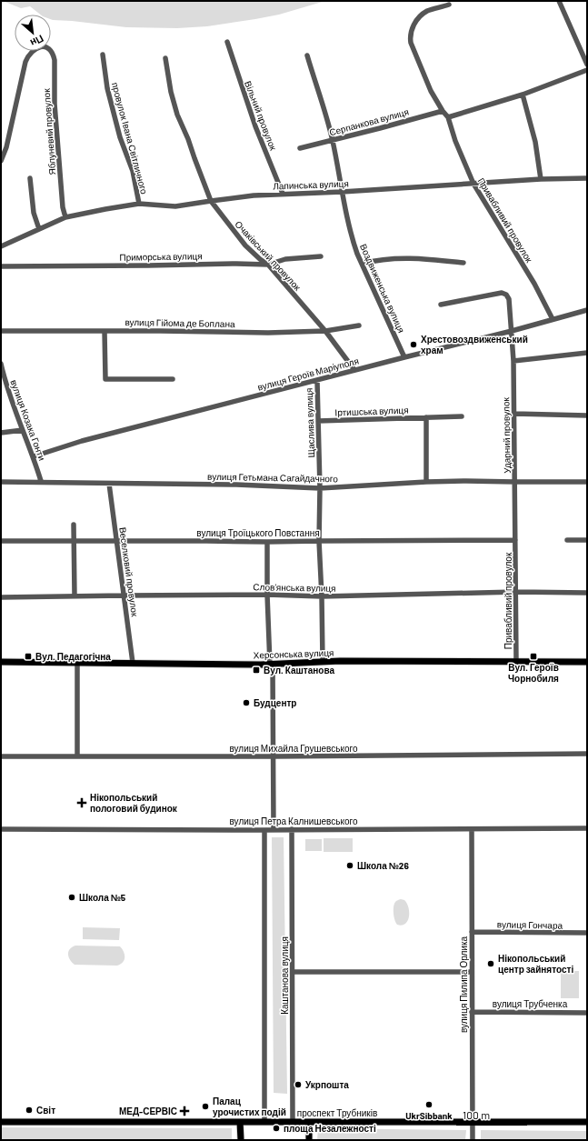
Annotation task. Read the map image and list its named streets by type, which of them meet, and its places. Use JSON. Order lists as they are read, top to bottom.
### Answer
{
  "streets": {
    "main road": ["Херсонська вулиця", "проспект Трубників"],
    "street": [
      "Вільний провулок",
      "Серпанкова вулиця",
      "Яблуневий провулок",
      "провулок Івана Світличного",
      "Лапинська вулиця",
      "Привабливий провулок",
      "Очаківський провулок",
      "Приморська вулиця",
      "Воздвиженська вулиця",
      "вулиця Гійома де Боплана",
      "вулиця Героїв Маріуполя",
      "Іртишська вулиця",
      "вулиця Козака Гонти",
      "Щаслива вулиця",
      "Ударний провулок",
      "вулиця Гетьмана Сагайдачного",
      "вулиця Троїцького Повстання",
      "Веселковий провулок",
      "Словʼянська вулиця",
      "вулиця Михайла Грушевського",
      "вулиця Петра Калнишевського",
      "вулиця Гончара",
      "Каштанова вулиця",
      "вулиця Пилипа Орлика",
      "вулиця Трубченка"
    ]
  },
  "crossings": [
    ["Вільний провулок", "Лапинська вулиця"],
    ["Серпанкова вулиця", "Привабливий провулок"],
    ["Серпанкова вулиця", "Воздвиженська вулиця"],
    ["Яблуневий провулок", "Лапинська вулиця"],
    ["провулок Івана Світличного", "Лапинська вулиця"],
    ["Лапинська вулиця", "Привабливий провулок"],
    ["Лапинська вулиця", "Очаківський провулок"],
    ["Лапинська вулиця", "Воздвиженська вулиця"],
    ["Привабливий провулок", "вулиця Героїв Маріуполя"],
    ["Привабливий провулок", "Ударний провулок"],
    ["Привабливий провулок", "вулиця Троїцького Повстання"],
    ["Привабливий провулок", "Словʼянська вулиця"],
    ["Привабливий провулок", "Херсонська вулиця"],
    ["Очаківський провулок", "Приморська вулиця"],
    ["Очаківський провулок", "вулиця Гійома де Боплана"],
    ["Очаківський провулок", "вулиця Героїв Маріуполя"],
    ["Воздвиженська вулиця", "вулиця Героїв Маріуполя"],
    ["вулиця Героїв Маріуполя", "вулиця Козака Гонти"],
    ["вулиця Героїв Маріуполя", "Щаслива вулиця"],
    ["вулиця Героїв Маріуполя", "Ударний провулок"],
    ["Іртишська вулиця", "Щаслива вулиця"],
    ["вулиця Козака Гонти", "вулиця Гетьмана Сагайдачного"],
    ["Щаслива вулиця", "вулиця Гетьмана Сагайдачного"],
    ["Щаслива вулиця", "вулиця Троїцького Повстання"],
    ["Щаслива вулиця", "Словʼянська вулиця"],
    ["Щаслива вулиця", "Херсонська вулиця"],
    ["Ударний провулок", "вулиця Гетьмана Сагайдачного"],
    ["Ударний провулок", "вулиця Троїцького Повстання"],
    ["вулиця Гетьмана Сагайдачного", "Веселковий провулок"],
    ["вулиця Троїцького Повстання", "Веселковий провулок"],
    ["Веселковий провулок", "Словʼянська вулиця"],
    ["Веселковий провулок", "Херсонська вулиця"],
    ["вулиця Петра Калнишевського", "Каштанова вулиця"],
    ["вулиця Петра Калнишевського", "вулиця Пилипа Орлика"],
    ["вулиця Гончара", "вулиця Пилипа Орлика"],
    ["Каштанова вулиця", "проспект Трубників"],
    ["вулиця Пилипа Орлика", "вулиця Трубченка"],
    ["вулиця Пилипа Орлика", "проспект Трубників"]
  ],
  "places": {
    "other": [
      "Хрестовоздвиженський храм",
      "Будцентр",
      "Школа №26",
      "Школа №5",
      "Нікопольський центр зайнятості",
      "Укрпошта",
      "UkrSibbank",
      "Палац урочистих подій",
      "Світ",
      "площа Незалежності"
    ],
    "transit": ["Вул. Педагогічна", "Вул. Героїв Чорнобиля", "Вул. Каштанова"],
    "health": ["Нікопольський пологовий будинок", "МЕД-СЕРВІС"]
  },
  "scale_bar": "100 m",
  "north": "bottom right"
}
